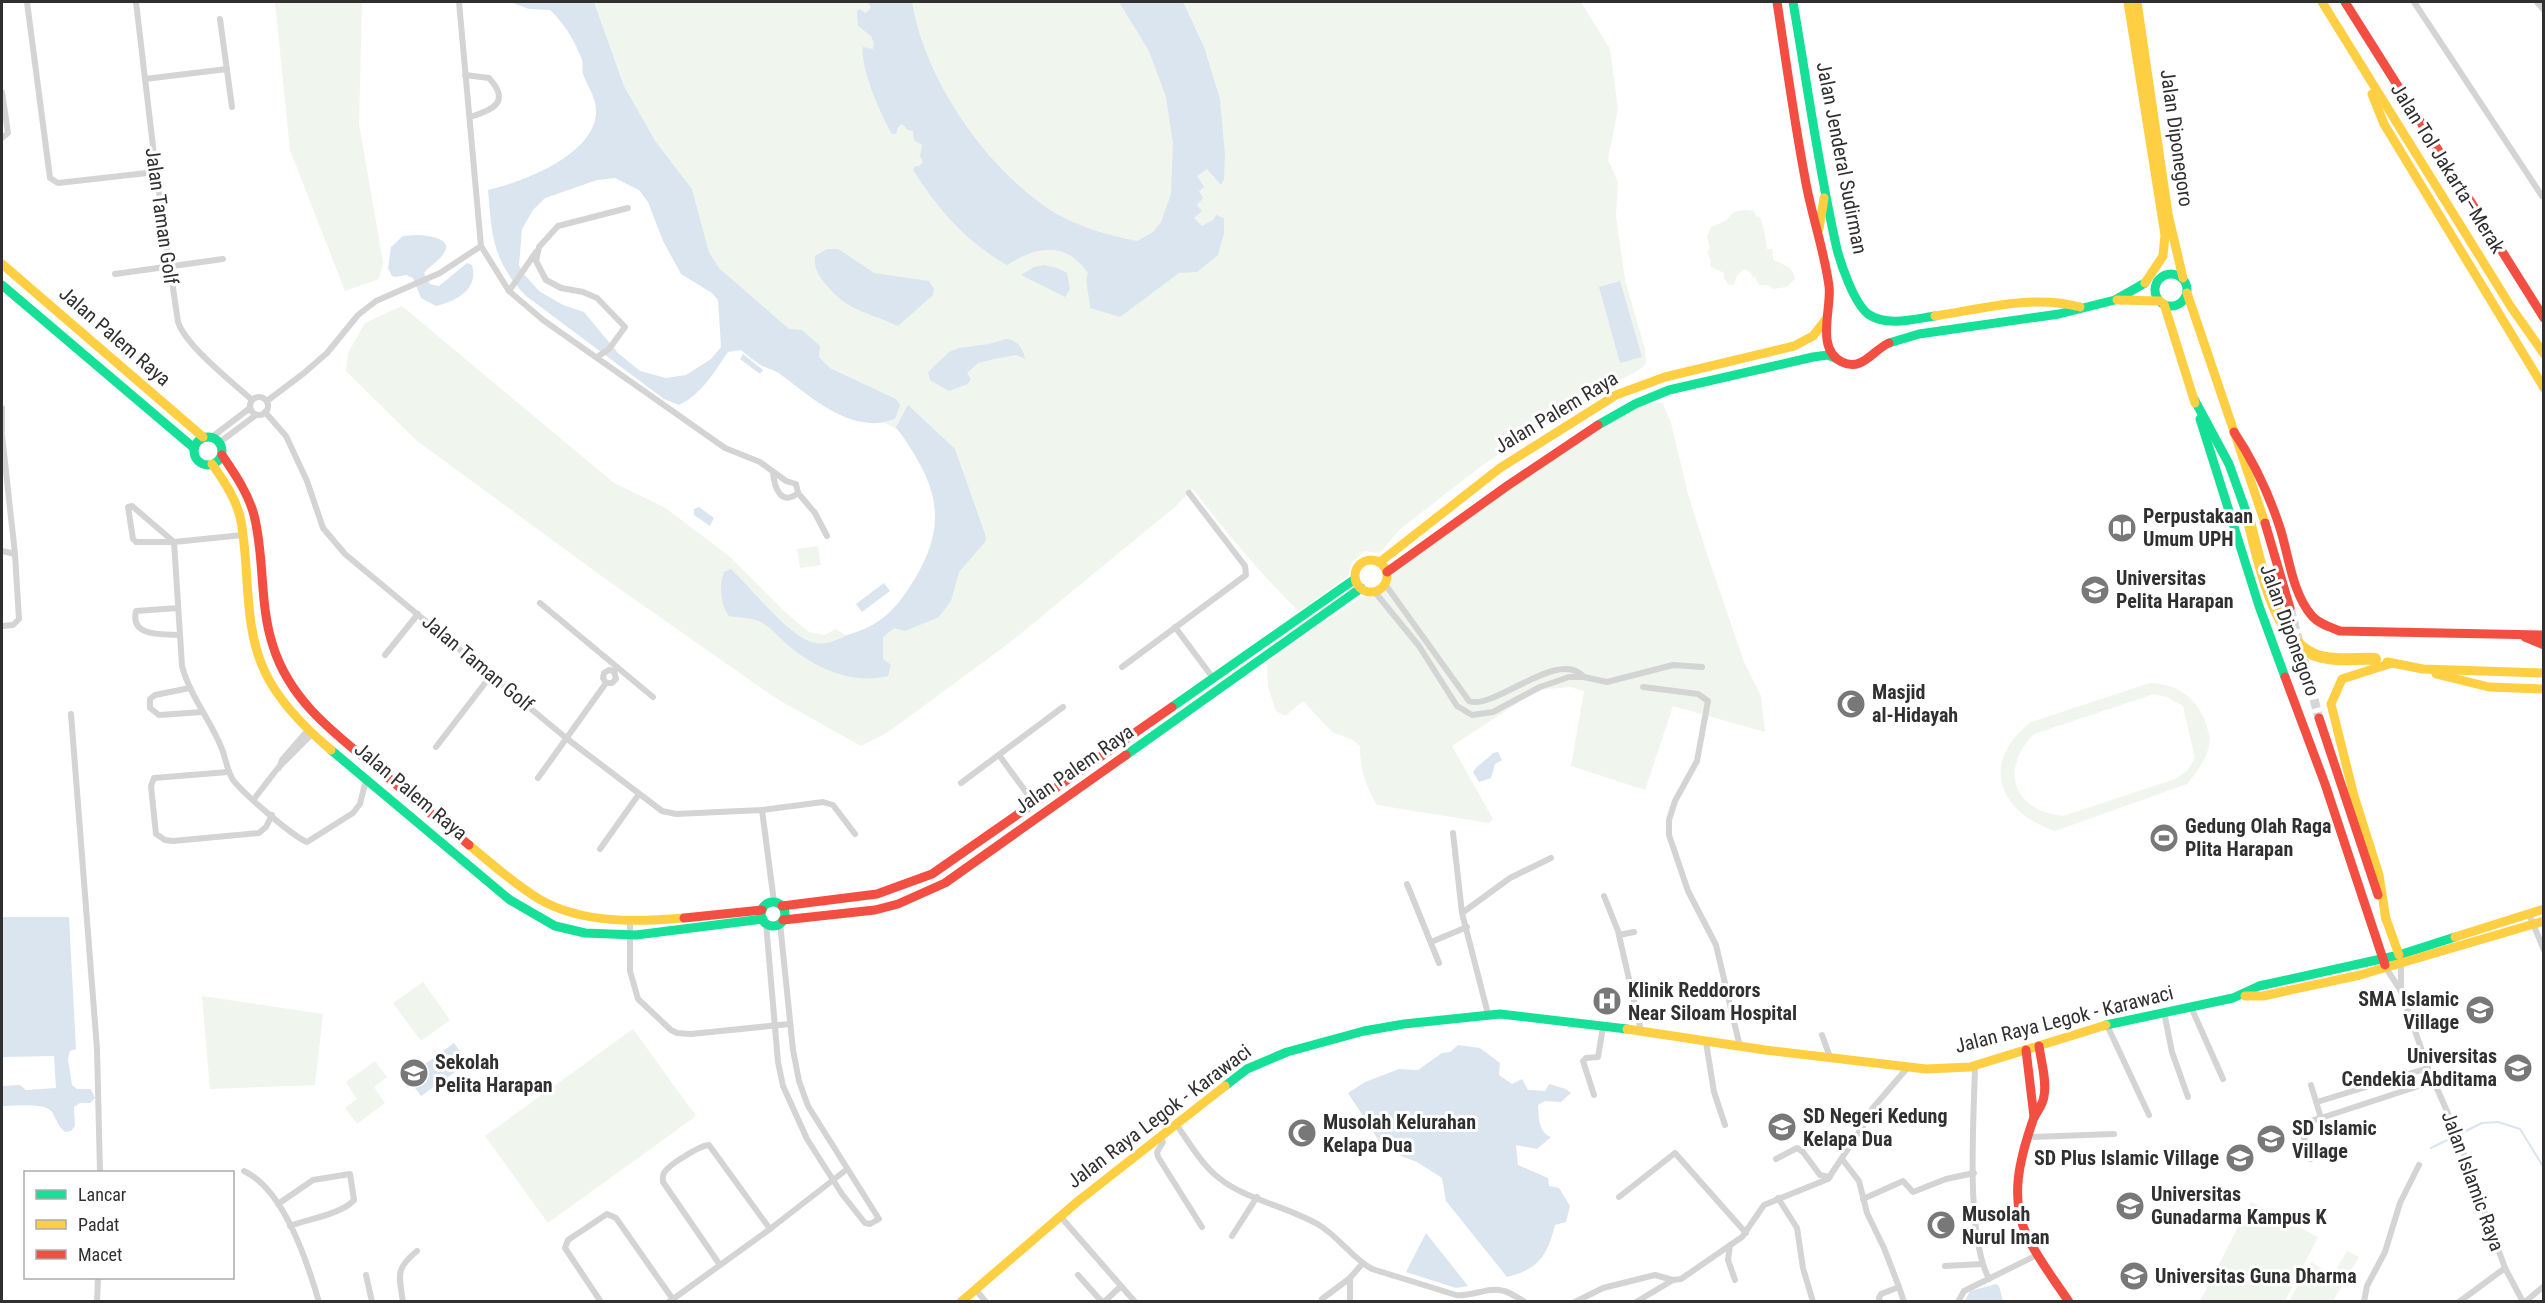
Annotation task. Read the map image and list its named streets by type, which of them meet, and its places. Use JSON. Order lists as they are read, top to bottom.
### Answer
{
  "streets": {
    "main road": [
      "Jalan Diponegoro",
      "Jalan Jenderal Sudirman",
      "Jalan Tol Jakarta–Merak",
      "Jalan Palem Raya",
      "Jalan Raya Legok - Karawaci"
    ],
    "street": ["Jalan Taman Golf", "Jalan Islamic Raya"]
  },
  "crossings": [
    ["Jalan Diponegoro", "Jalan Palem Raya"],
    ["Jalan Diponegoro", "Jalan Raya Legok - Karawaci"],
    ["Jalan Diponegoro", "Jalan Islamic Raya"],
    ["Jalan Jenderal Sudirman", "Jalan Palem Raya"],
    ["Jalan Raya Legok - Karawaci", "Jalan Islamic Raya"]
  ],
  "places": {
    "library": ["Perpustakaan Umum UPH"],
    "school or university": [
      "Universitas Pelita Harapan",
      "SMA Islamic Village",
      "Universitas Cendekia Abditama",
      "Sekolah Pelita Harapan",
      "SD Negeri Kedung Kelapa Dua",
      "SD Islamic Village",
      "SD Plus Islamic Village",
      "Universitas Gunadarma Kampus K",
      "Universitas Guna Dharma"
    ],
    "mosque": ["Masjid al-Hidayah", "Musolah Kelurahan Kelapa Dua", "Musolah Nurul Iman"],
    "sports": ["Gedung Olah Raga Plita Harapan"],
    "hospital": ["Klinik Reddorors Near Siloam Hospital"]
  },
  "legend": ["Lancar", "Padat", "Macet"]
}
